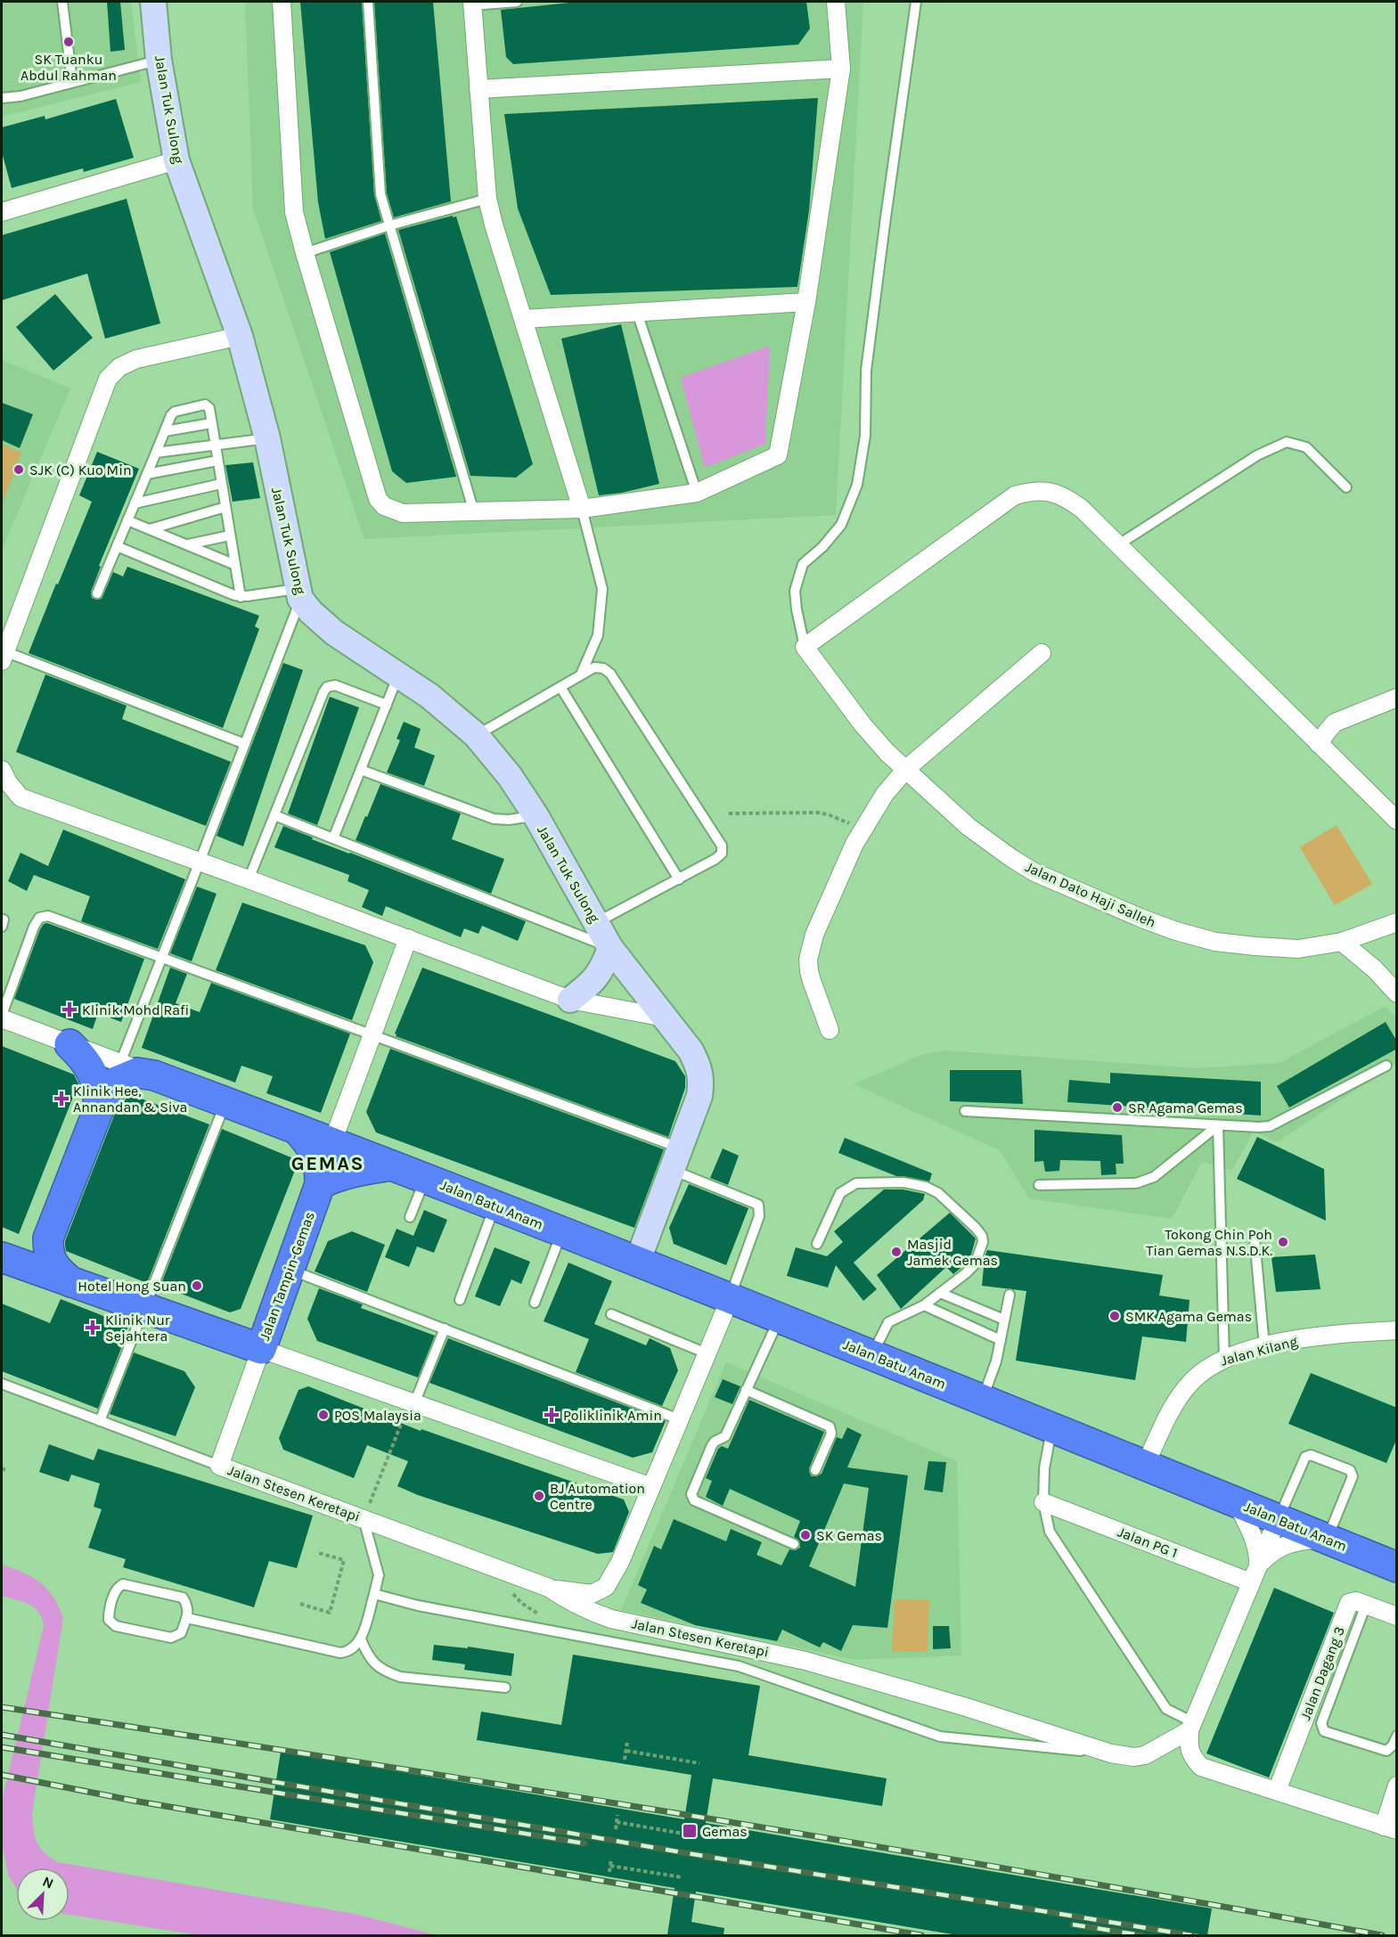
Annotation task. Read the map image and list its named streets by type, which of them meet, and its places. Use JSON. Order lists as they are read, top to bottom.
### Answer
{
  "streets": {
    "highway": ["Jalan Batu Anam", "Jalan Tampin-Gemas"],
    "street": [
      "Jalan Tuk Sulong",
      "Jalan Dato Haji Salleh",
      "Jalan Kilang",
      "Jalan Stesen Keretapi",
      "Jalan PG 1",
      "Jalan Dagang 3"
    ]
  },
  "crossings": [
    ["Jalan Tuk Sulong", "Jalan Batu Anam"],
    ["Jalan Batu Anam", "Jalan Kilang"]
  ],
  "districts": ["GEMAS"],
  "places": {
    "other": [
      "SK Tuanku Abdul Rahman",
      "SJK (C) Kuo Min",
      "SR Agama Gemas",
      "Tokong Chin Poh Tian Gemas N.S.D.K.",
      "Masjid Jamek Gemas",
      "Hotel Hong Suan",
      "SMK Agama Gemas",
      "POS Malaysia",
      "BJ Automation Centre",
      "SK Gemas"
    ],
    "health": [
      "Klinik Mohd Rafi",
      "Klinik Hee, Annandan & Siva",
      "Klinik Nur Sejahtera",
      "Poliklinik Amin"
    ],
    "transit": ["Gemas"]
  },
  "north": "top right"
}
